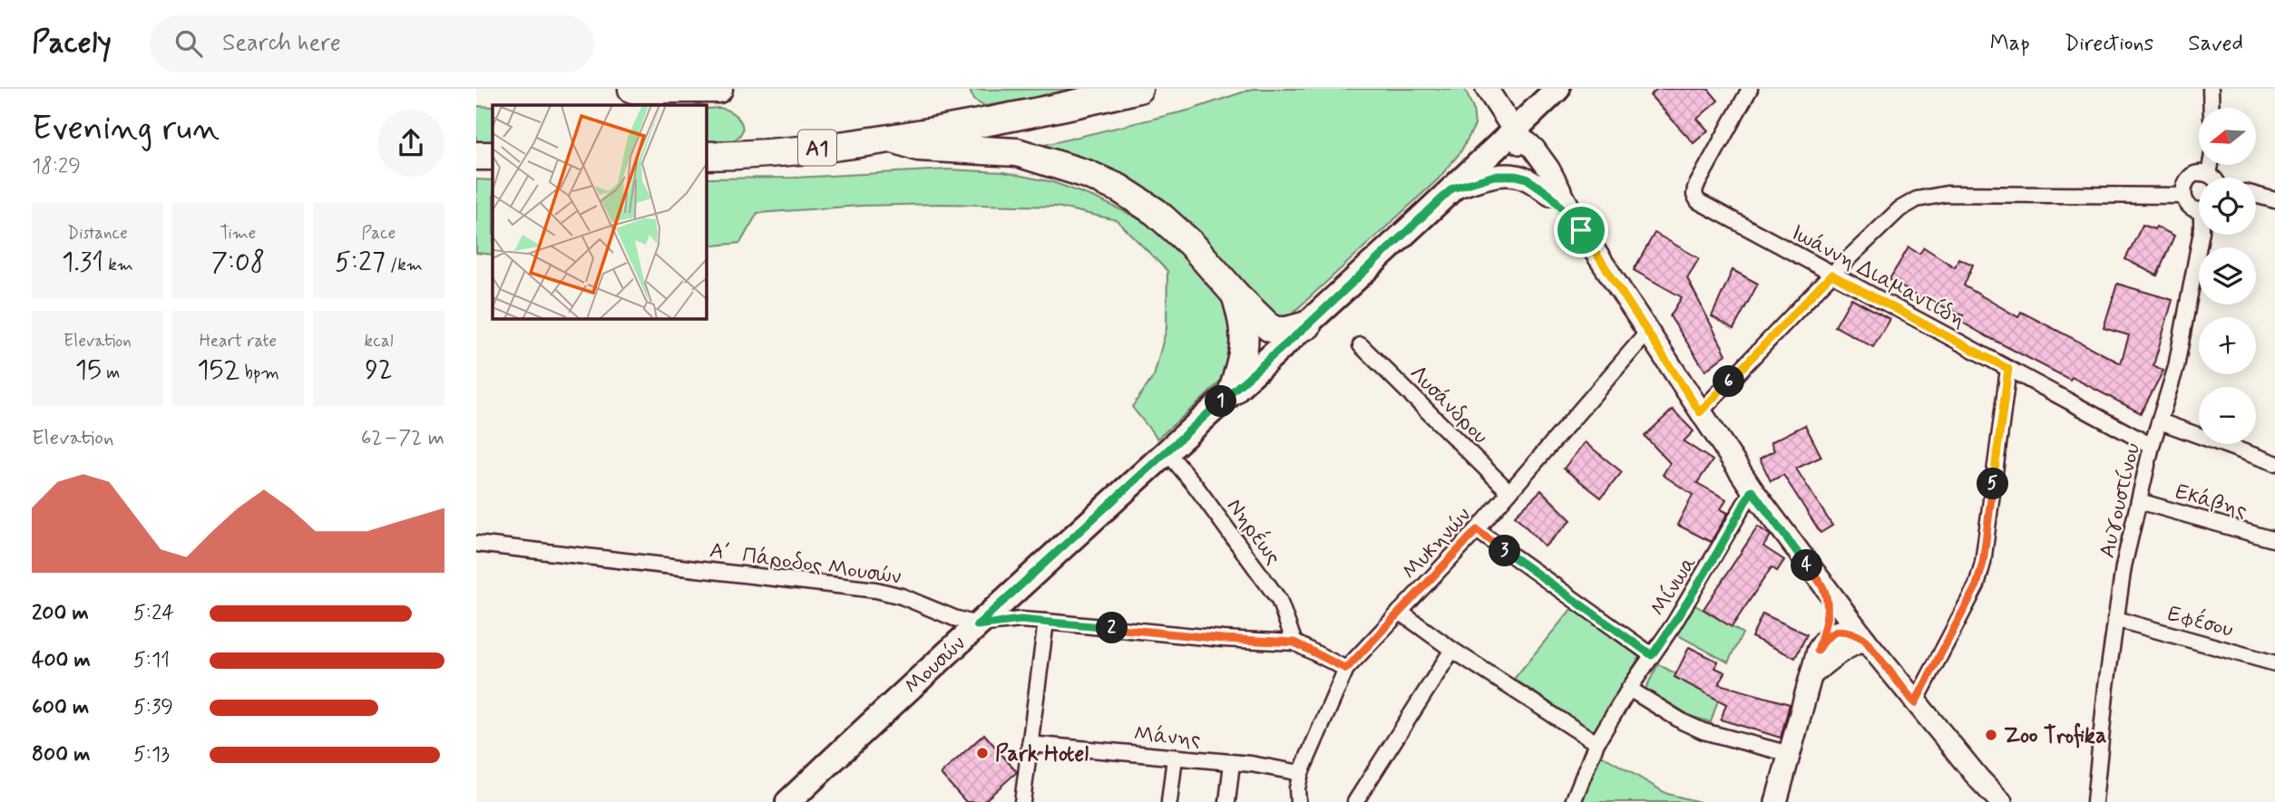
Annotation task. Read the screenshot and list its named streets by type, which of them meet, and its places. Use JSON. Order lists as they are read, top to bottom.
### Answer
{
  "streets": {
    "highway": ["Α1"],
    "main road": ["Μουσών"],
    "street": [
      "Ιωάννη Διαμαντίδη",
      "Λυσάνδρου",
      "Αυγουστίνου",
      "Εκάβης",
      "Νηρέως",
      "Μυκηνών",
      "Α΄ Πάροδος Μουσών",
      "Μίνωα",
      "Εφέσου",
      "Μάνης"
    ]
  },
  "crossings": [
    ["Ιωάννη Διαμαντίδη", "Αυγουστίνου"],
    ["Λυσάνδρου", "Μυκηνών"],
    ["Αυγουστίνου", "Εκάβης"],
    ["Αυγουστίνου", "Εφέσου"],
    ["Νηρέως", "Α΄ Πάροδος Μουσών"],
    ["Νηρέως", "Μουσών"],
    ["Μυκηνών", "Α΄ Πάροδος Μουσών"],
    ["Μυκηνών", "Μάνης"],
    ["Α΄ Πάροδος Μουσών", "Μουσών"]
  ],
  "places": ["Zoo Trofika", "Park Hotel"],
  "north": "left",
  "page": {
    "header": "Pacely",
    "search": "Search here",
    "nav": ["Map", "Directions", "Saved"],
    "heading": ["Evening run", "18:29"],
    "map_buttons": ["+", "−"],
    "stats": [
      ["Distance", "1.31 km"],
      ["Time", "7:08"],
      ["Pace", "5:27 /km"],
      ["Elevation", "15 m"],
      ["Heart rate", "152 bpm"],
      ["kcal", "92"]
    ],
    "pins": [
      "6",
      "1",
      "5",
      "3",
      "4",
      "2"
    ],
    "chart": ["Elevation", "62–72 m"],
    "list": [
      {
        "name": "200 m",
        "note": "5:24"
      },
      {
        "name": "400 m",
        "note": "5:11"
      },
      {
        "name": "600 m",
        "note": "5:39"
      },
      {
        "name": "800 m",
        "note": "5:13"
      }
    ]
  }
}
